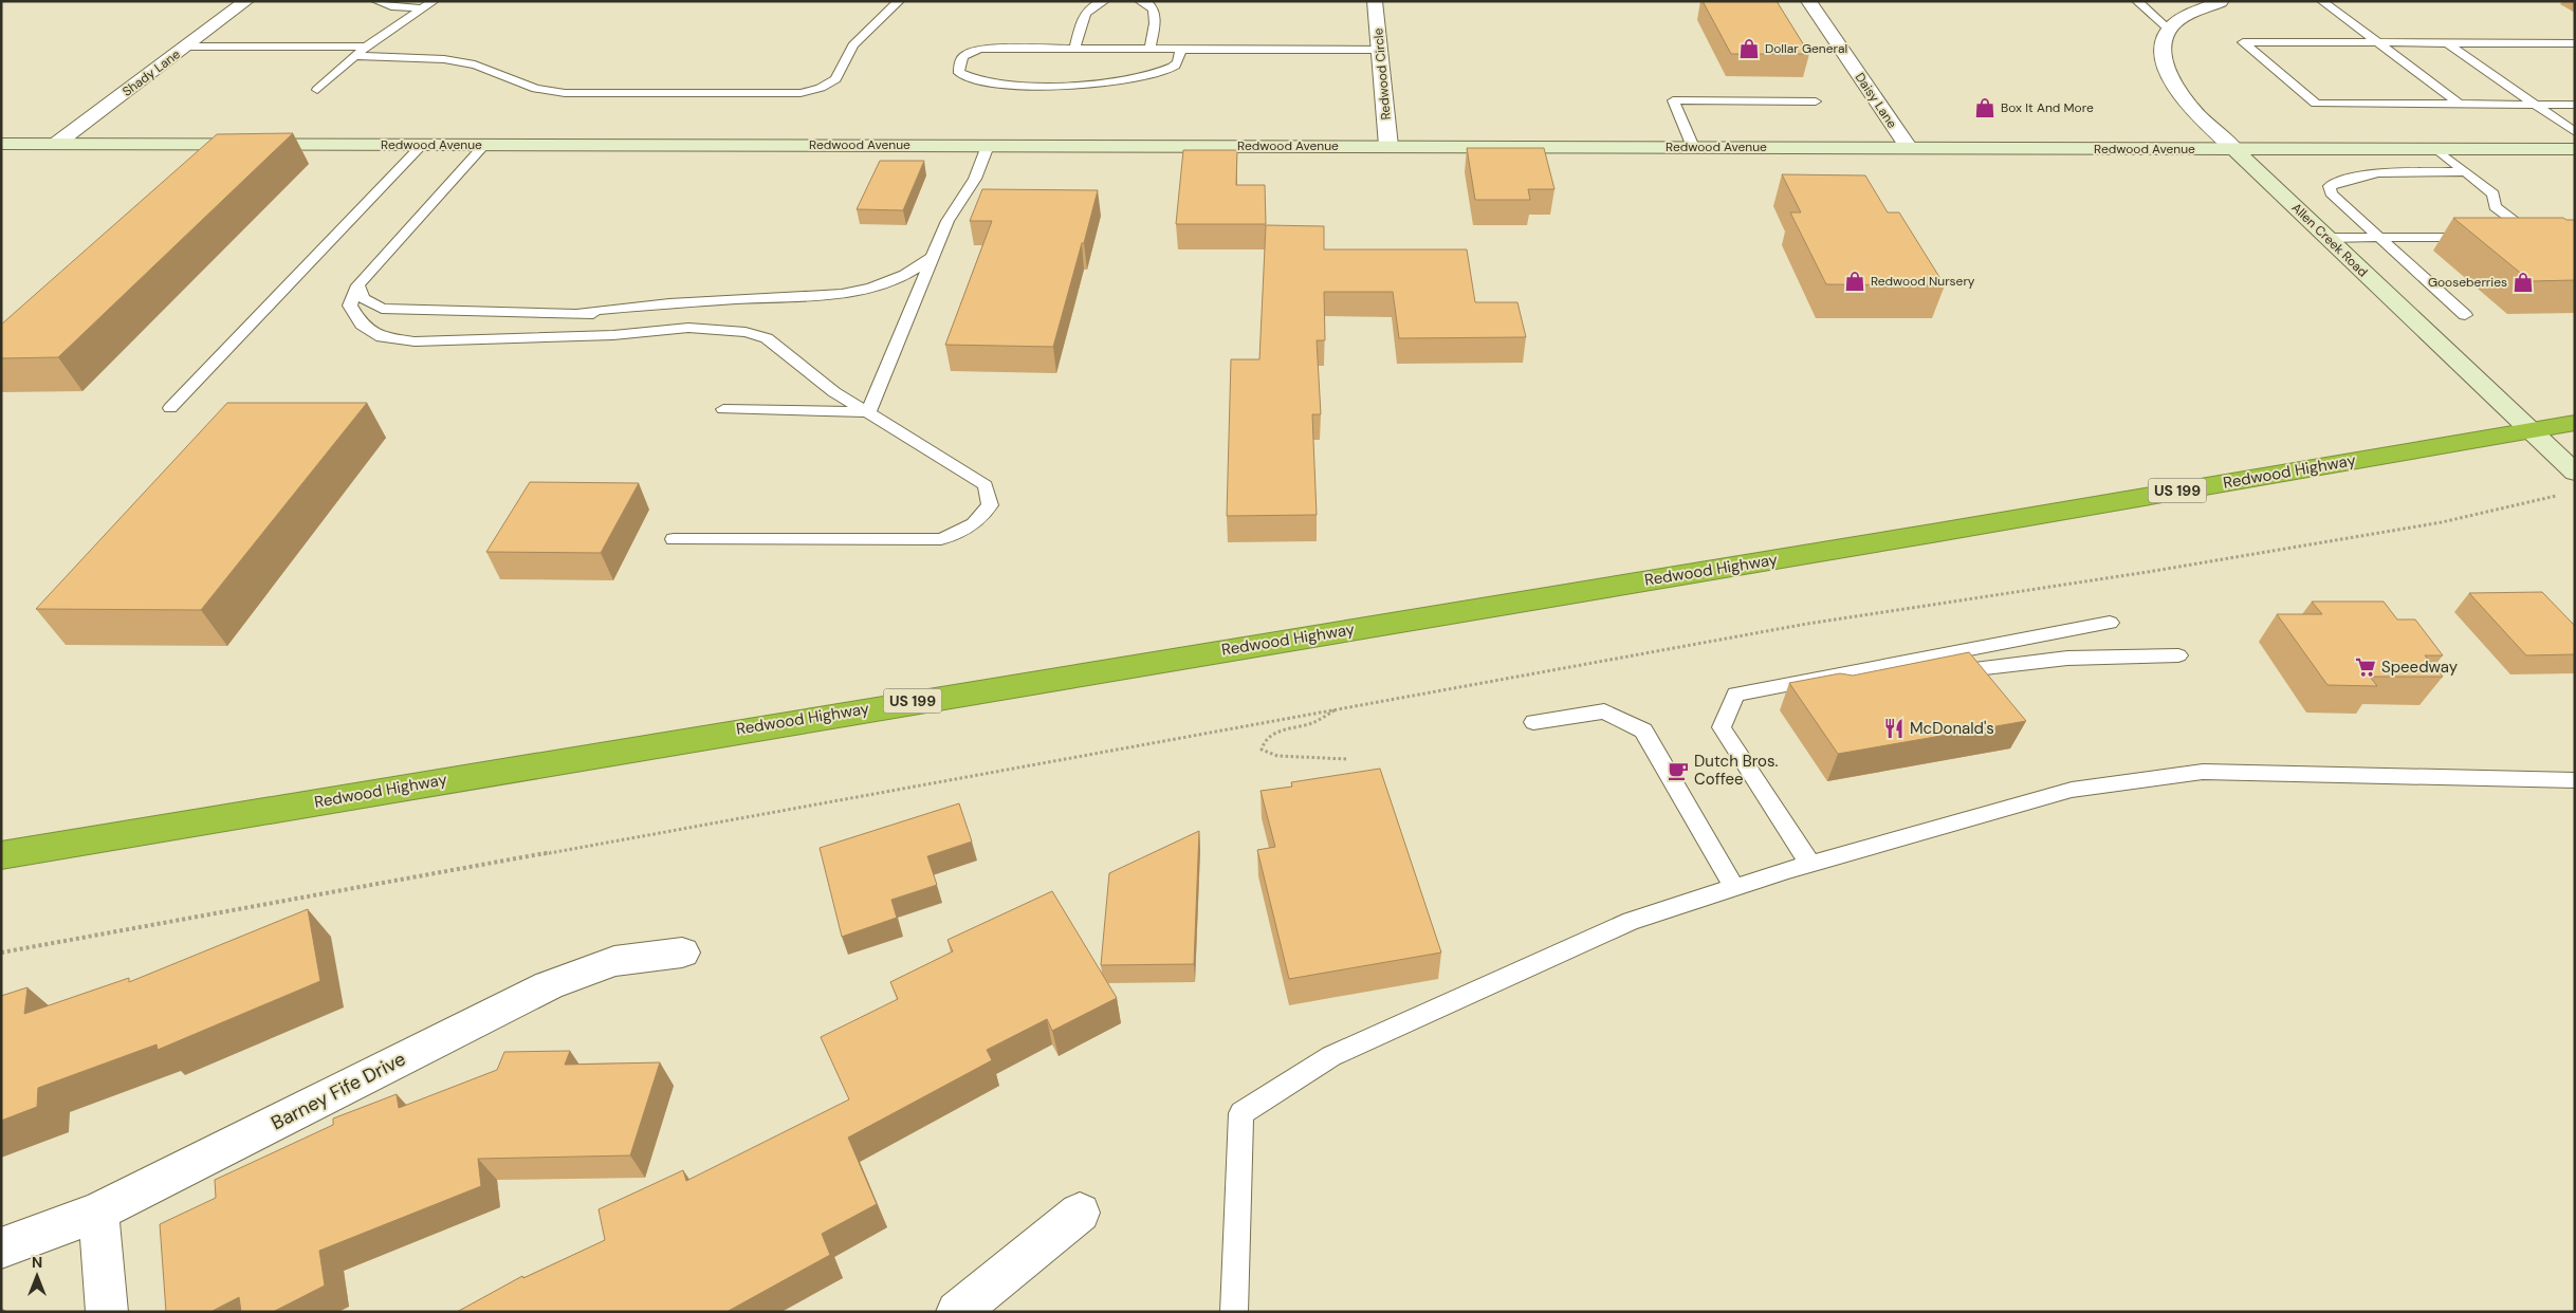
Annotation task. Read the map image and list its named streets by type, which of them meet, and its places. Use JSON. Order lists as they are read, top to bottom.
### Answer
{
  "streets": {
    "highway": ["Redwood Highway", "US 199"],
    "main road": ["Redwood Avenue", "Allen Creek Road"],
    "street": [
      "Shady Lane",
      "Redwood Circle",
      "Daisy Lane",
      "Barney Fife Drive"
    ]
  },
  "crossings": [
    ["Shady Lane", "Redwood Avenue"],
    ["Redwood Circle", "Redwood Avenue"],
    ["Daisy Lane", "Redwood Avenue"],
    ["Redwood Avenue", "Allen Creek Road"],
    ["Allen Creek Road", "Redwood Highway"]
  ],
  "places": {
    "shop": [
      "Dollar General",
      "Box It And More",
      "Redwood Nursery",
      "Gooseberries"
    ],
    "supermarket": ["Speedway"],
    "restaurant": ["McDonald's"],
    "cafe": ["Dutch Bros. Coffee"]
  },
  "north": "top"
}
